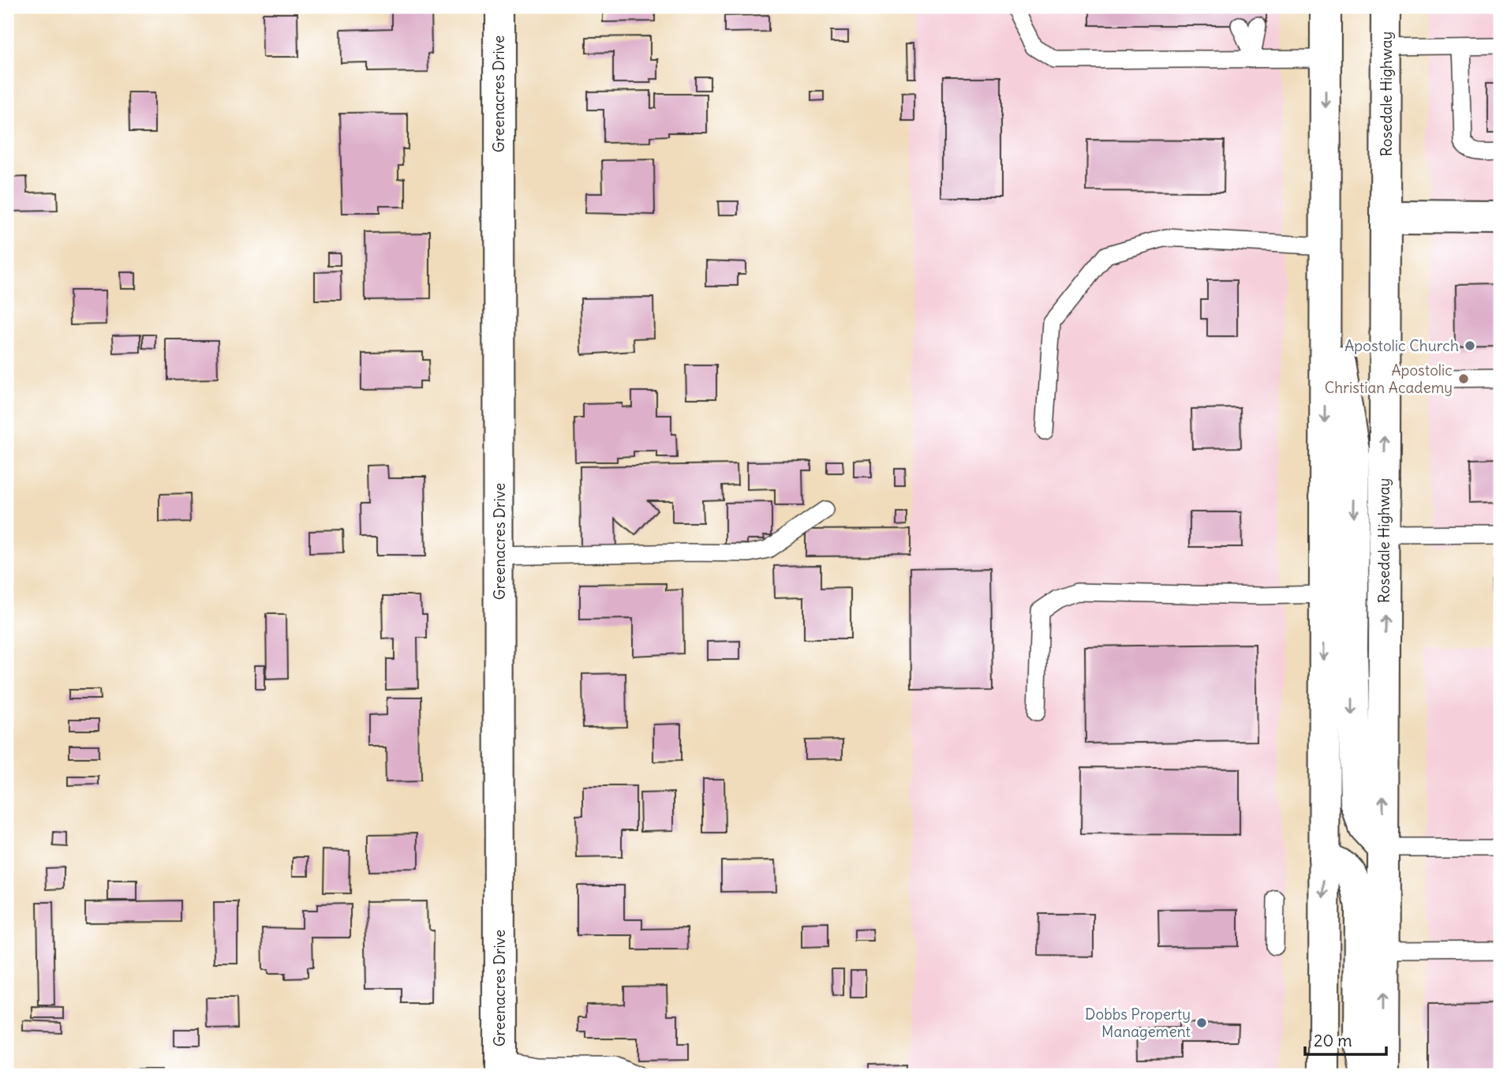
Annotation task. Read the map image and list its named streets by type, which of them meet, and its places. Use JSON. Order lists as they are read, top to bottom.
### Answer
{
  "streets": {
    "main road": ["Greenacres Drive", "Rosedale Highway"]
  },
  "places": ["Apostolic Church", "Apostolic Christian Academy", "Dobbs Property Management"],
  "scale_bar": "20 m"
}
